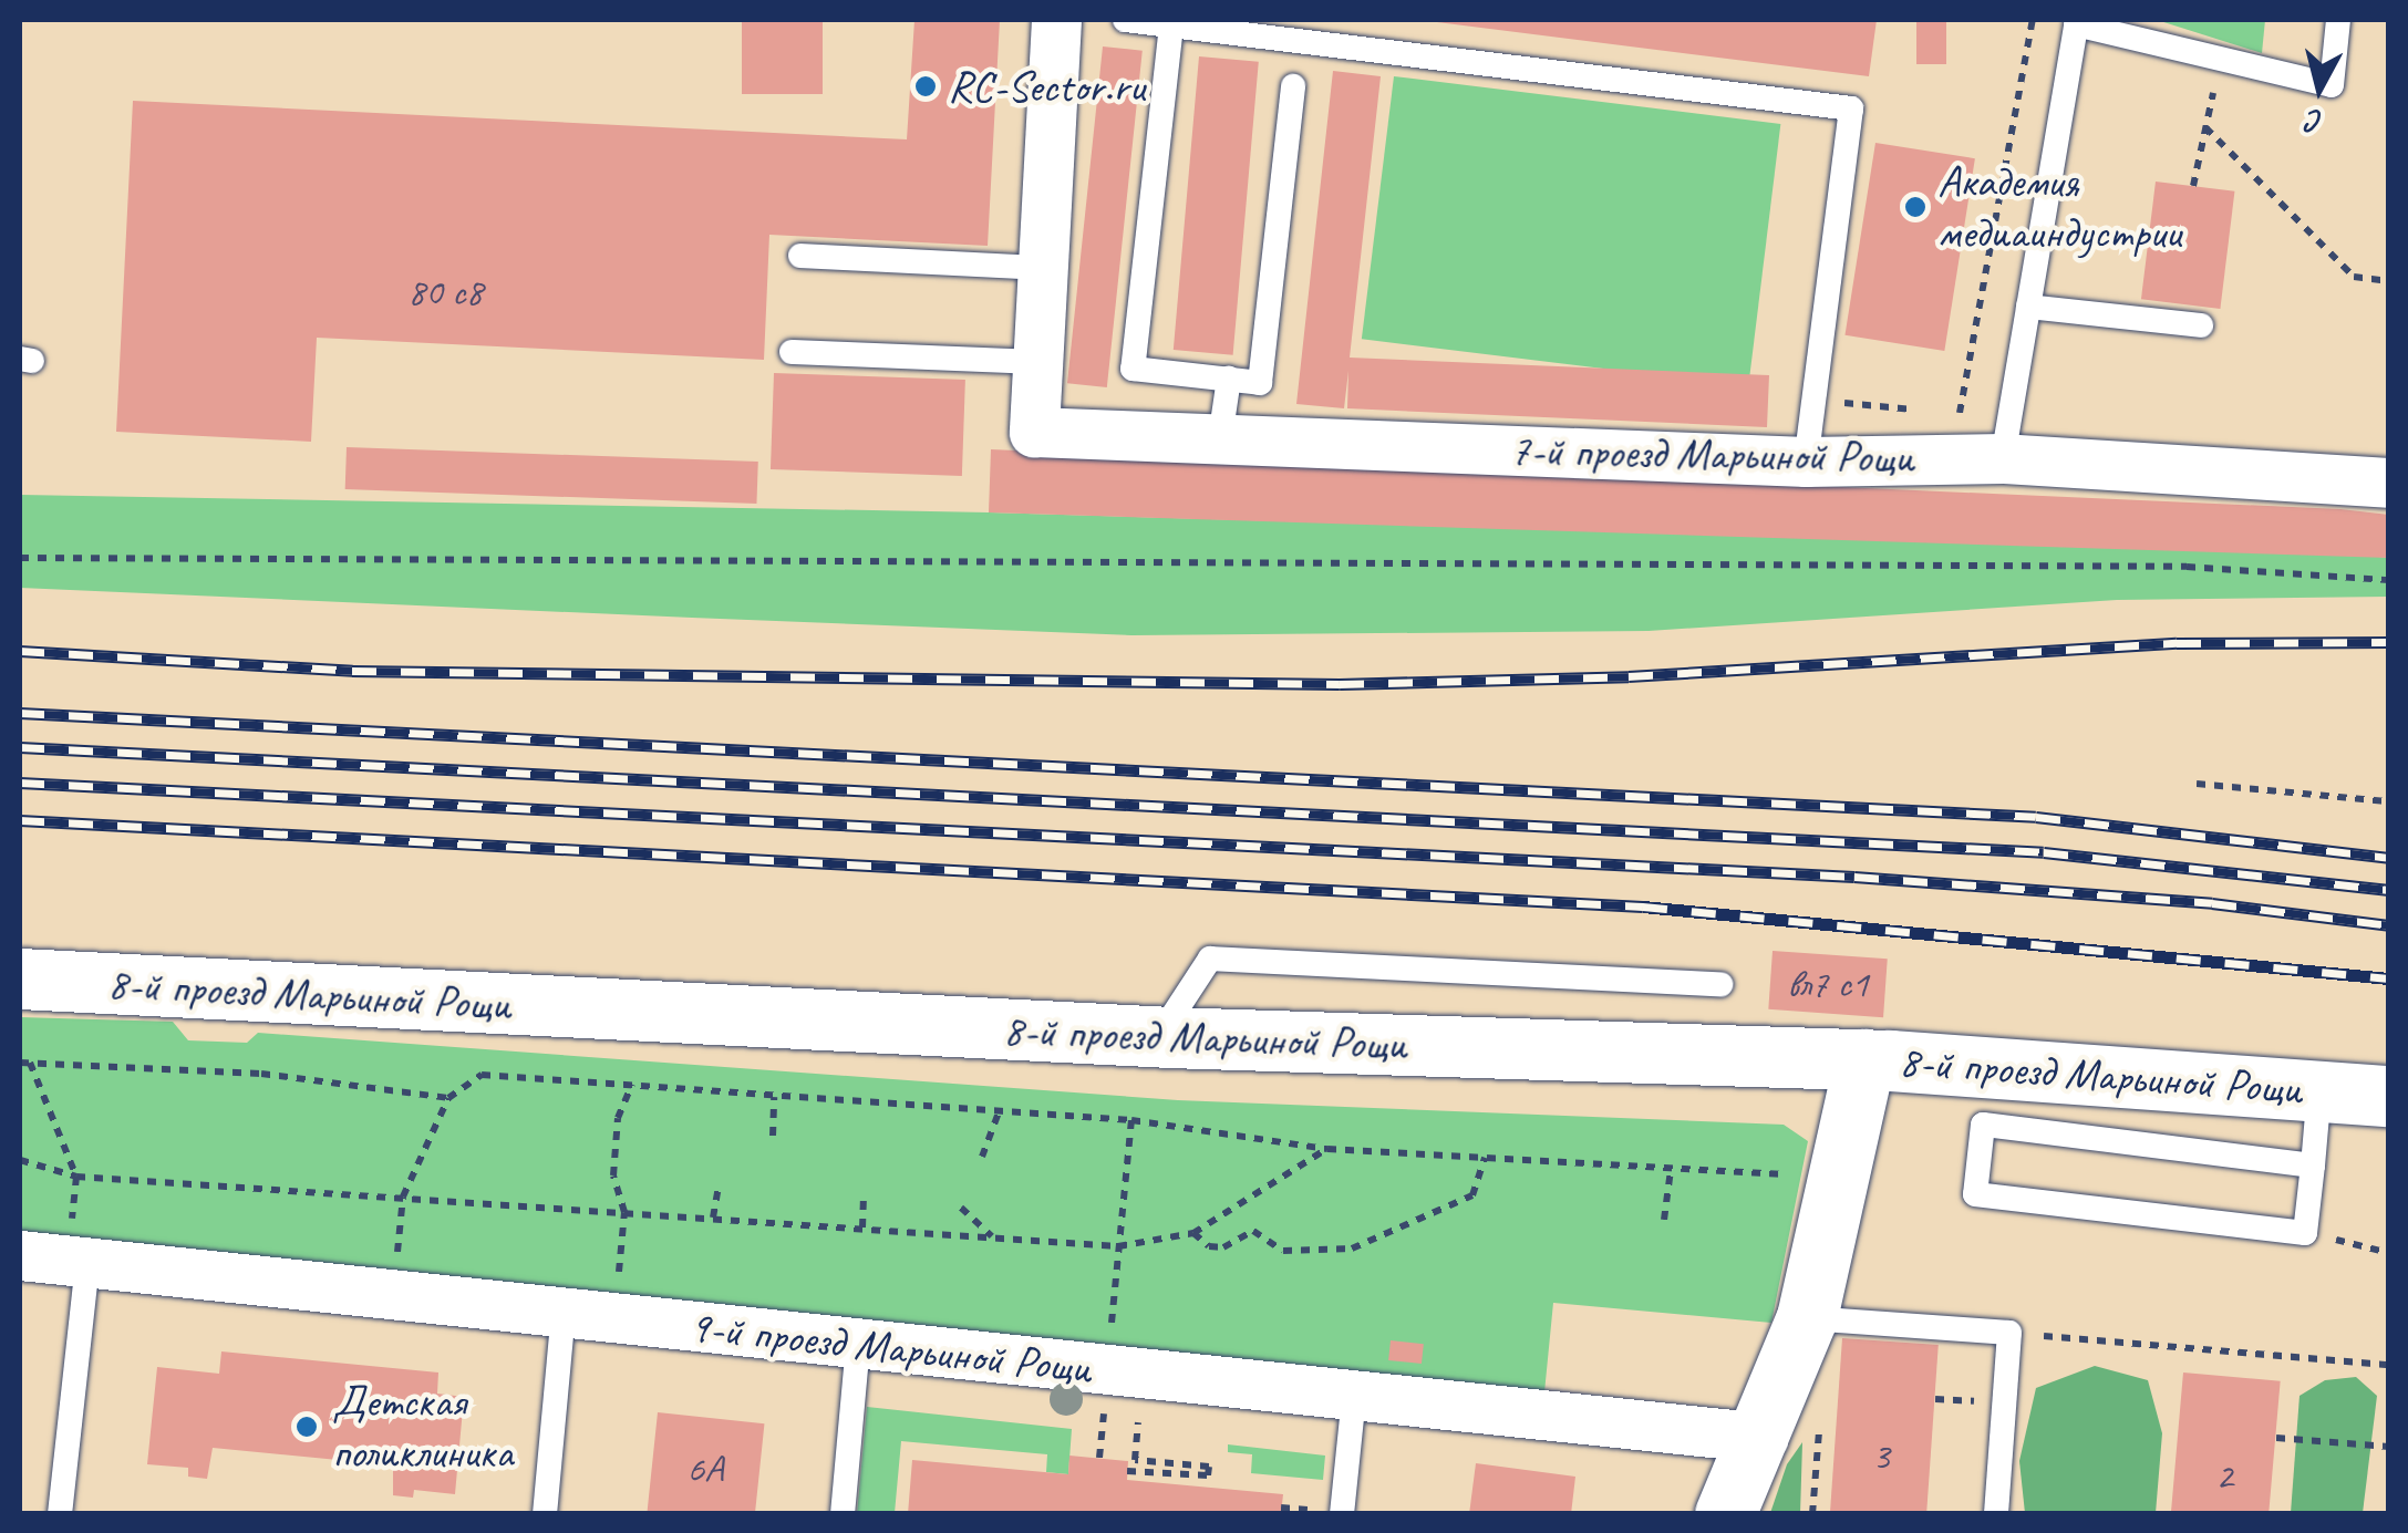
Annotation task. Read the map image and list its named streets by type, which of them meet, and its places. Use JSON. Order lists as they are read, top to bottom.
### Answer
{
  "streets": {
    "street": ["7-й проезд Марьиной Рощи", "8-й проезд Марьиной Рощи", "9-й проезд Марьиной Рощи"]
  },
  "places": ["RC-Sector.ru", "Академия медиаиндустрии", "Детская поликлиника"],
  "house_numbers": [
    "80 с8",
    "вл7 с1",
    "3",
    "6А",
    "2"
  ],
  "north": "bottom"
}
